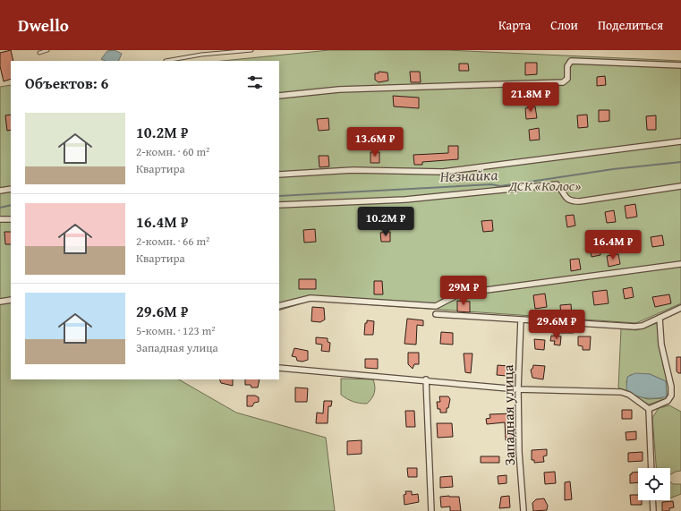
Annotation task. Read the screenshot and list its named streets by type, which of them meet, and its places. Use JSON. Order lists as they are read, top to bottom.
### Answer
{
  "streets": {
    "street": ["Западная улица"]
  },
  "water": ["Незнайка"],
  "parks": ["ДСК «Колос»"],
  "page": {
    "header": "Dwello",
    "nav": ["Карта", "Слои", "Поделиться"],
    "heading": "Объектов: 6",
    "price": [
      "21.8M ₽",
      "13.6M ₽",
      "10.2M ₽",
      "16.4M ₽",
      "29M ₽",
      "29.6M ₽"
    ],
    "list": [
      {
        "name": "10.2M ₽",
        "note": "2-комн. · 60 m² · Квартира"
      },
      {
        "name": "16.4M ₽",
        "note": "2-комн. · 66 m² · Квартира"
      },
      {
        "name": "29.6M ₽",
        "note": "5-комн. · 123 m² · Западная улица"
      }
    ]
  }
}
